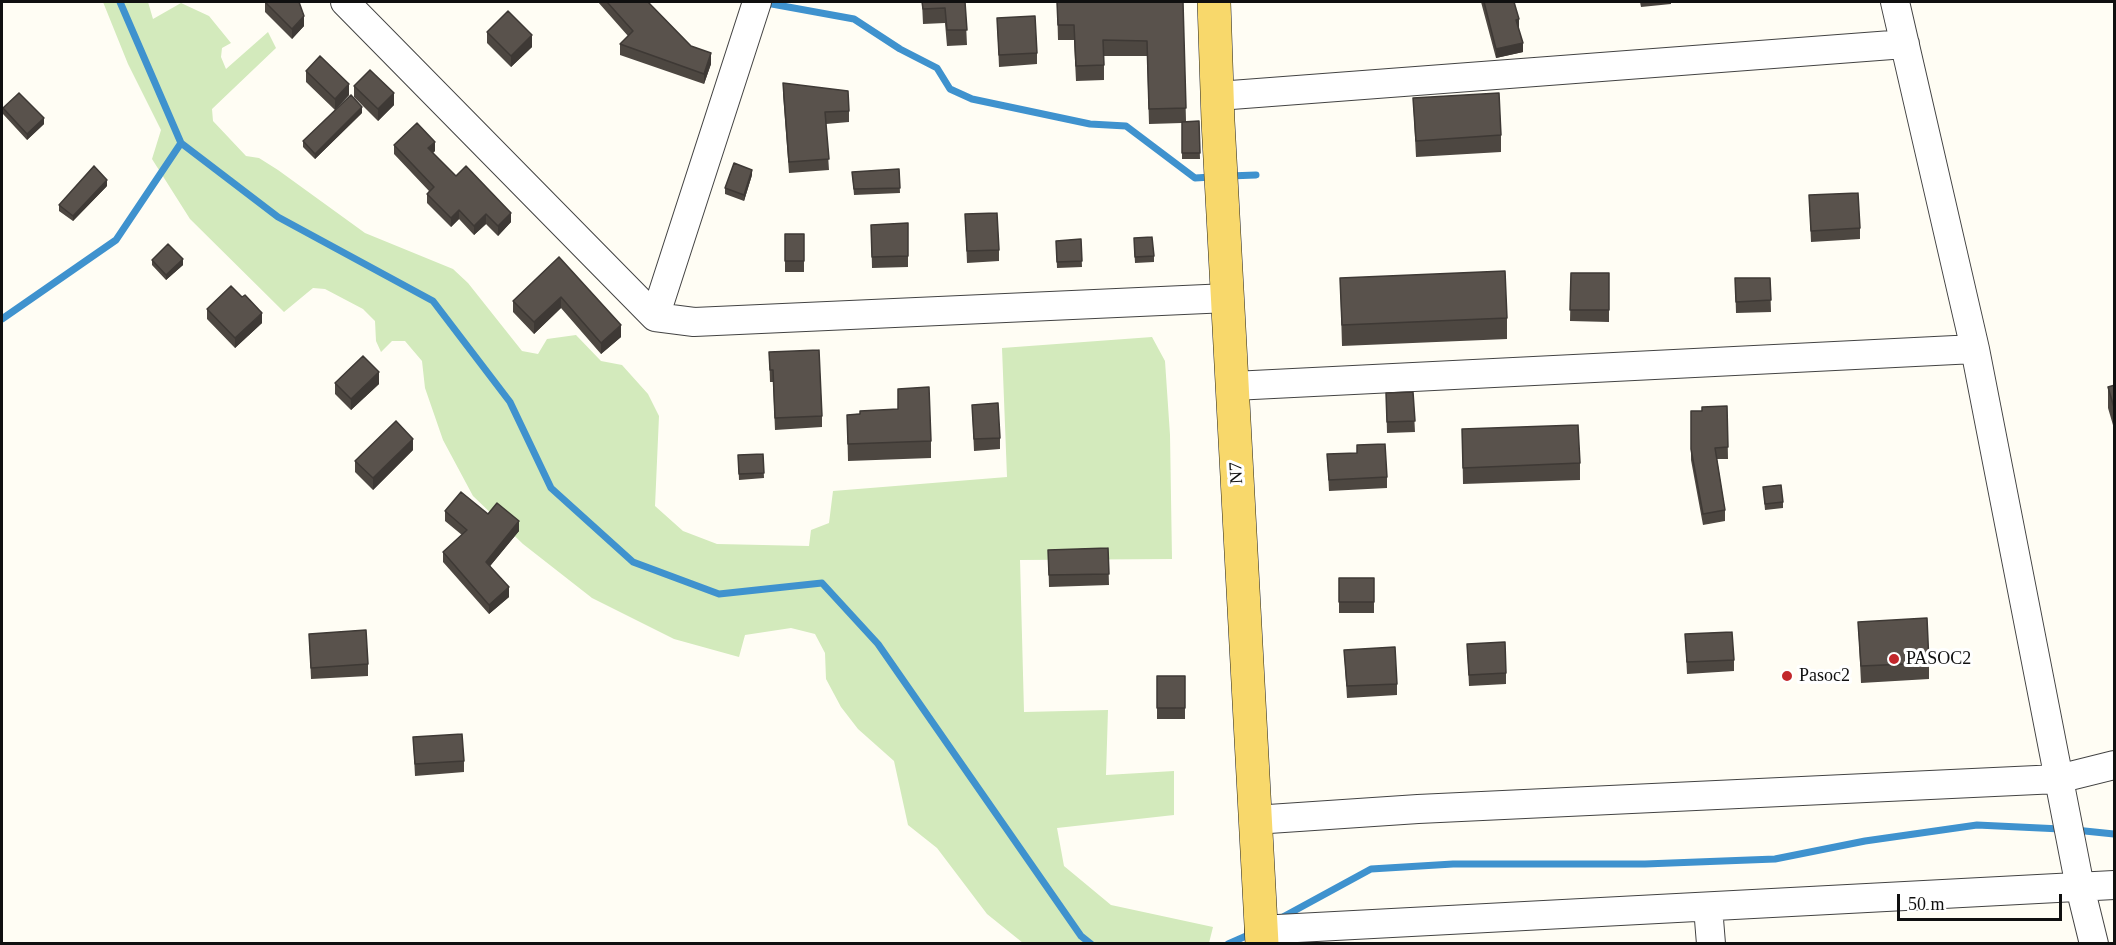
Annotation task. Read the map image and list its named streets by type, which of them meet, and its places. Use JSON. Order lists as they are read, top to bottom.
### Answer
{
  "streets": {
    "main road": ["N7"]
  },
  "places": ["PASOC2", "Pasoc2"],
  "scale_bar": "50 m"
}
